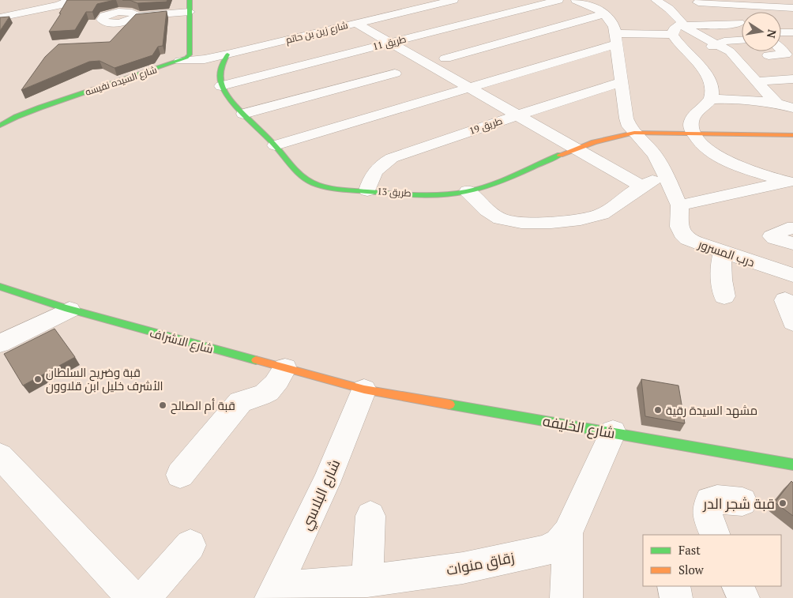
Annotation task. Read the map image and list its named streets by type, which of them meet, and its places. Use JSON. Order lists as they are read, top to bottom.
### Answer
{
  "streets": {
    "street": [
      "شارع زين بن حاتم",
      "طريق 11",
      "شارع السيده نفيسه",
      "طريق 19",
      "طريق 13",
      "درب المسرور",
      "شارع الاشراف",
      "شارع الخليفه",
      "شارع البلاسي",
      "زقاق منوات"
    ]
  },
  "crossings": [
    ["شارع زين بن حاتم", "شارع السيده نفيسه"],
    ["طريق 11", "طريق 13"],
    ["طريق 19", "طريق 13"],
    ["طريق 19", "درب المسرور"],
    ["طريق 13", "درب المسرور"],
    ["شارع الاشراف", "شارع الخليفه"],
    ["شارع الاشراف", "شارع البلاسي"],
    ["شارع الخليفه", "شارع البلاسي"],
    ["شارع الخليفه", "زقاق منوات"],
    ["شارع البلاسي", "زقاق منوات"]
  ],
  "places": [
    "قبة وضريح السلطان الأشرف خليل ابن قلاوون",
    "قبة أم الصالح",
    "مشهد السيدة رقية",
    "قبة شجر الدر"
  ],
  "legend": ["Fast", "Slow"],
  "north": "right"
}
